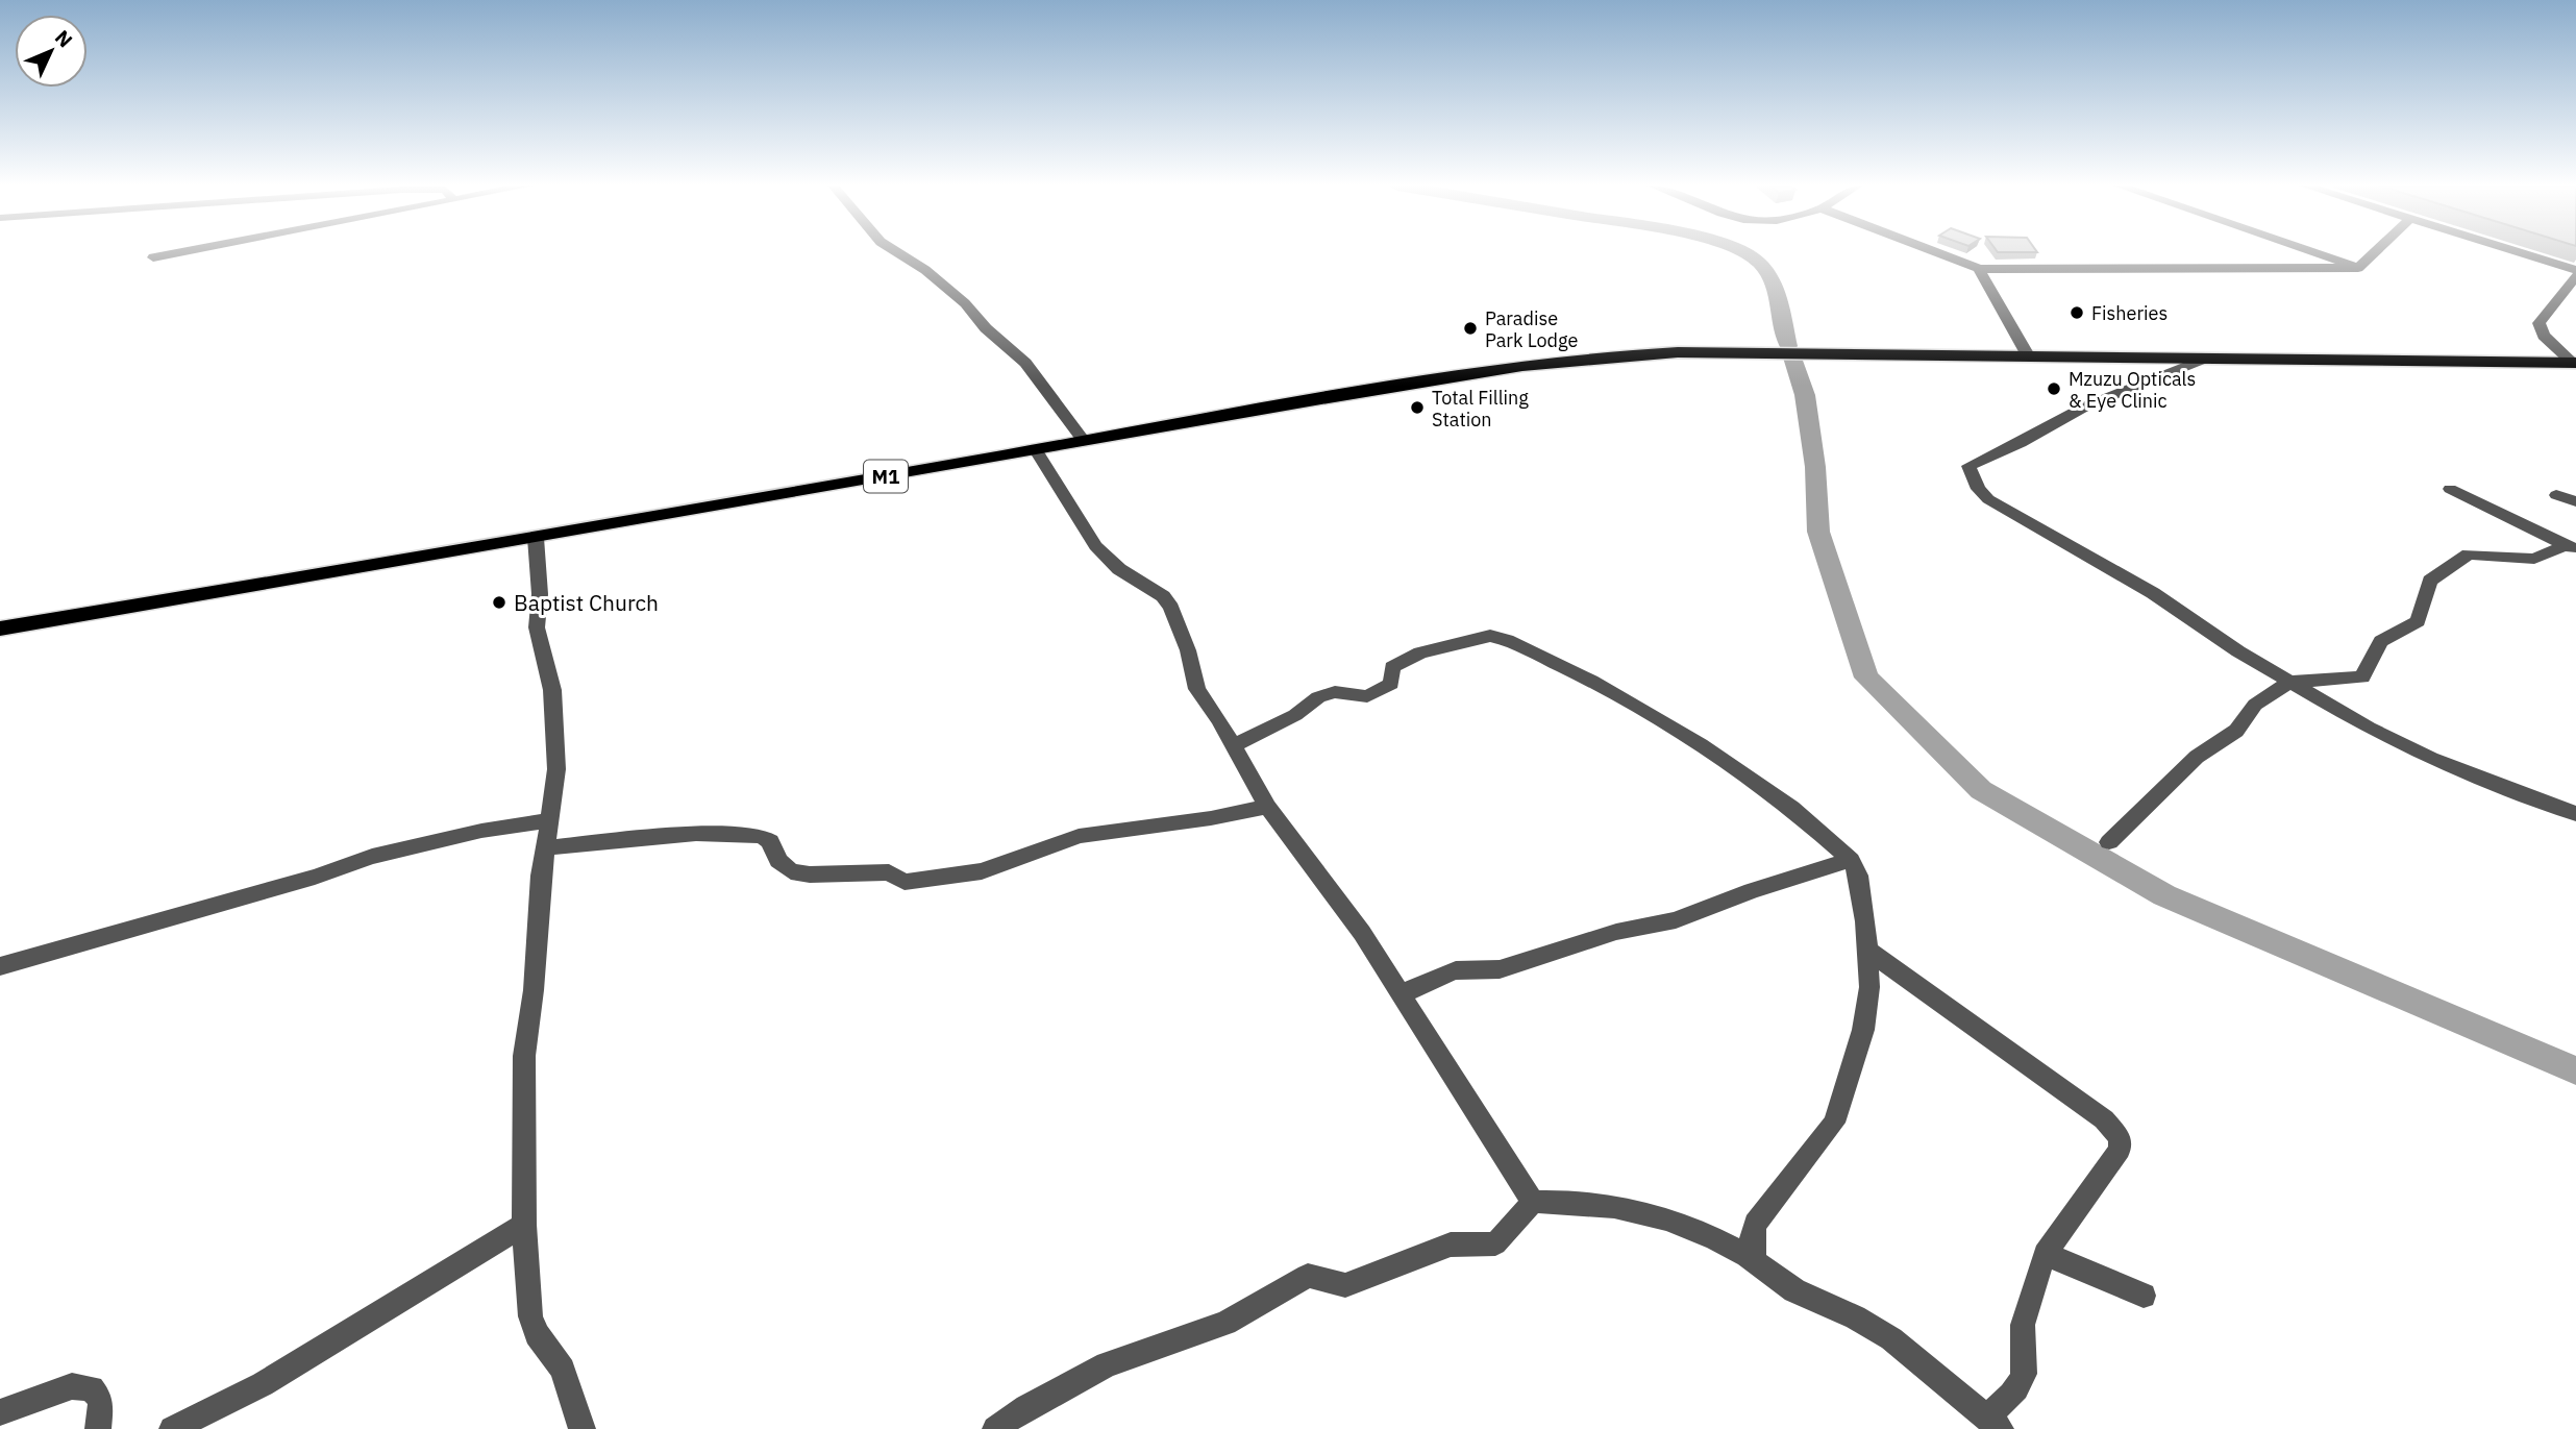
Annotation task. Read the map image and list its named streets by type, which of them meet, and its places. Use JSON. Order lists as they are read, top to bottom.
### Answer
{
  "streets": {
    "highway": ["M1"]
  },
  "places": [
    "Fisheries",
    "Paradise Park Lodge",
    "Mzuzu Opticals & Eye Clinic",
    "Total Filling Station",
    "Baptist Church"
  ],
  "north": "top right"
}
